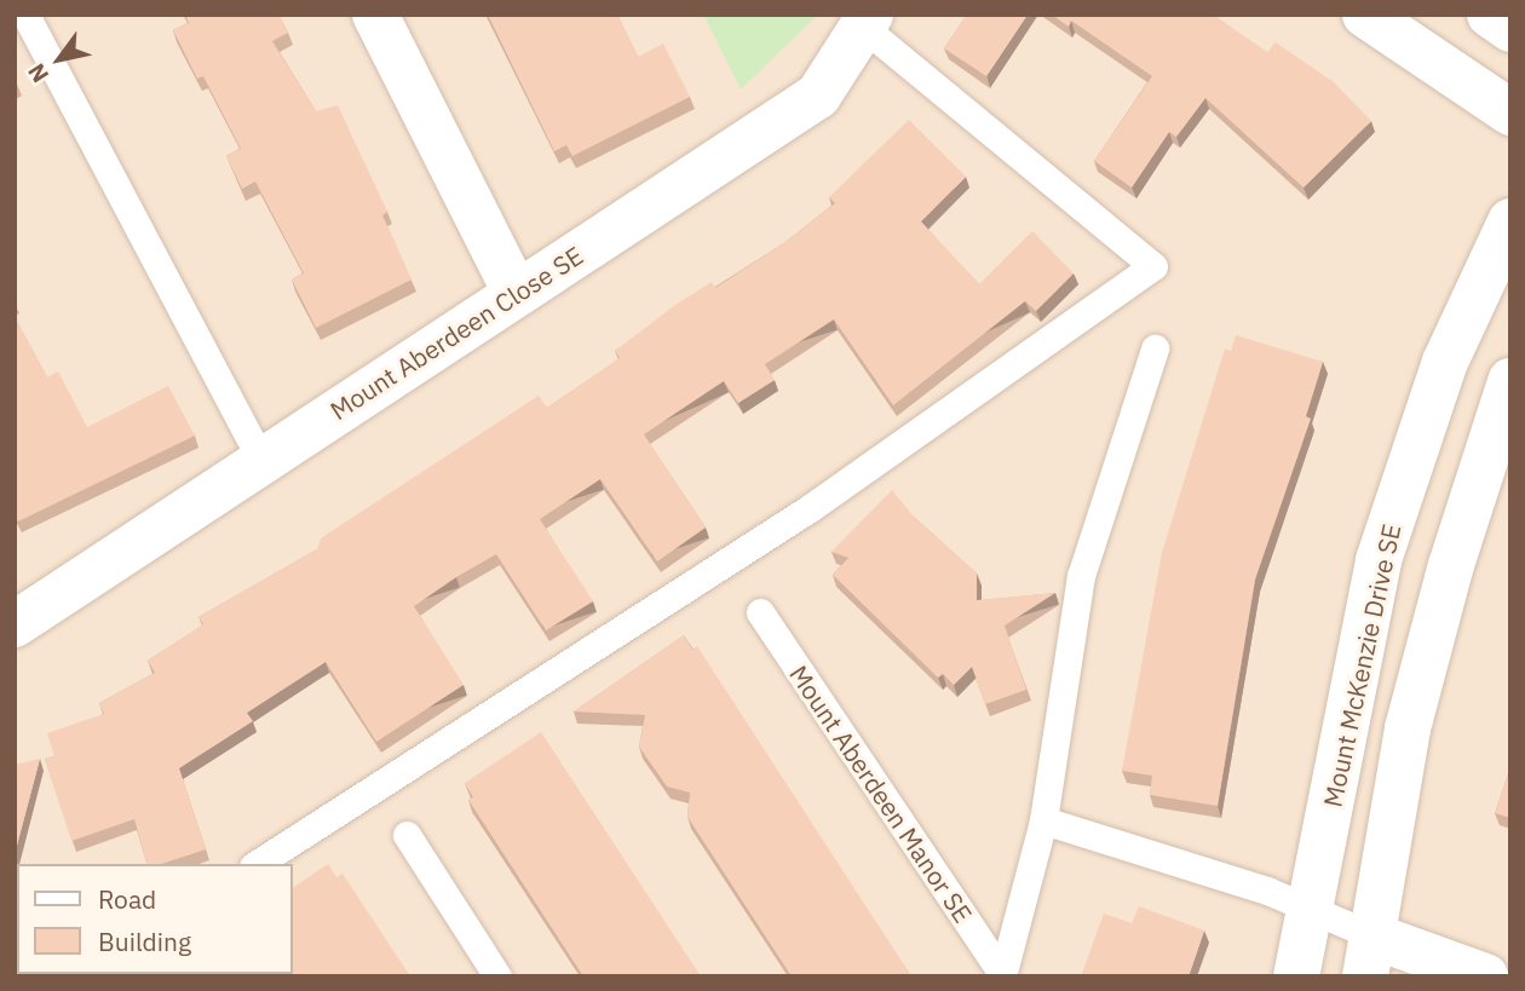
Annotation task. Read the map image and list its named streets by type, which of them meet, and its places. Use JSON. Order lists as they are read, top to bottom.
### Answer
{
  "streets": {
    "street": ["Mount Aberdeen Close SE", "Mount McKenzie Drive SE"],
    "lane": ["Mount Aberdeen Manor SE"]
  },
  "legend": ["Road", "Building"],
  "north": "bottom left"
}
